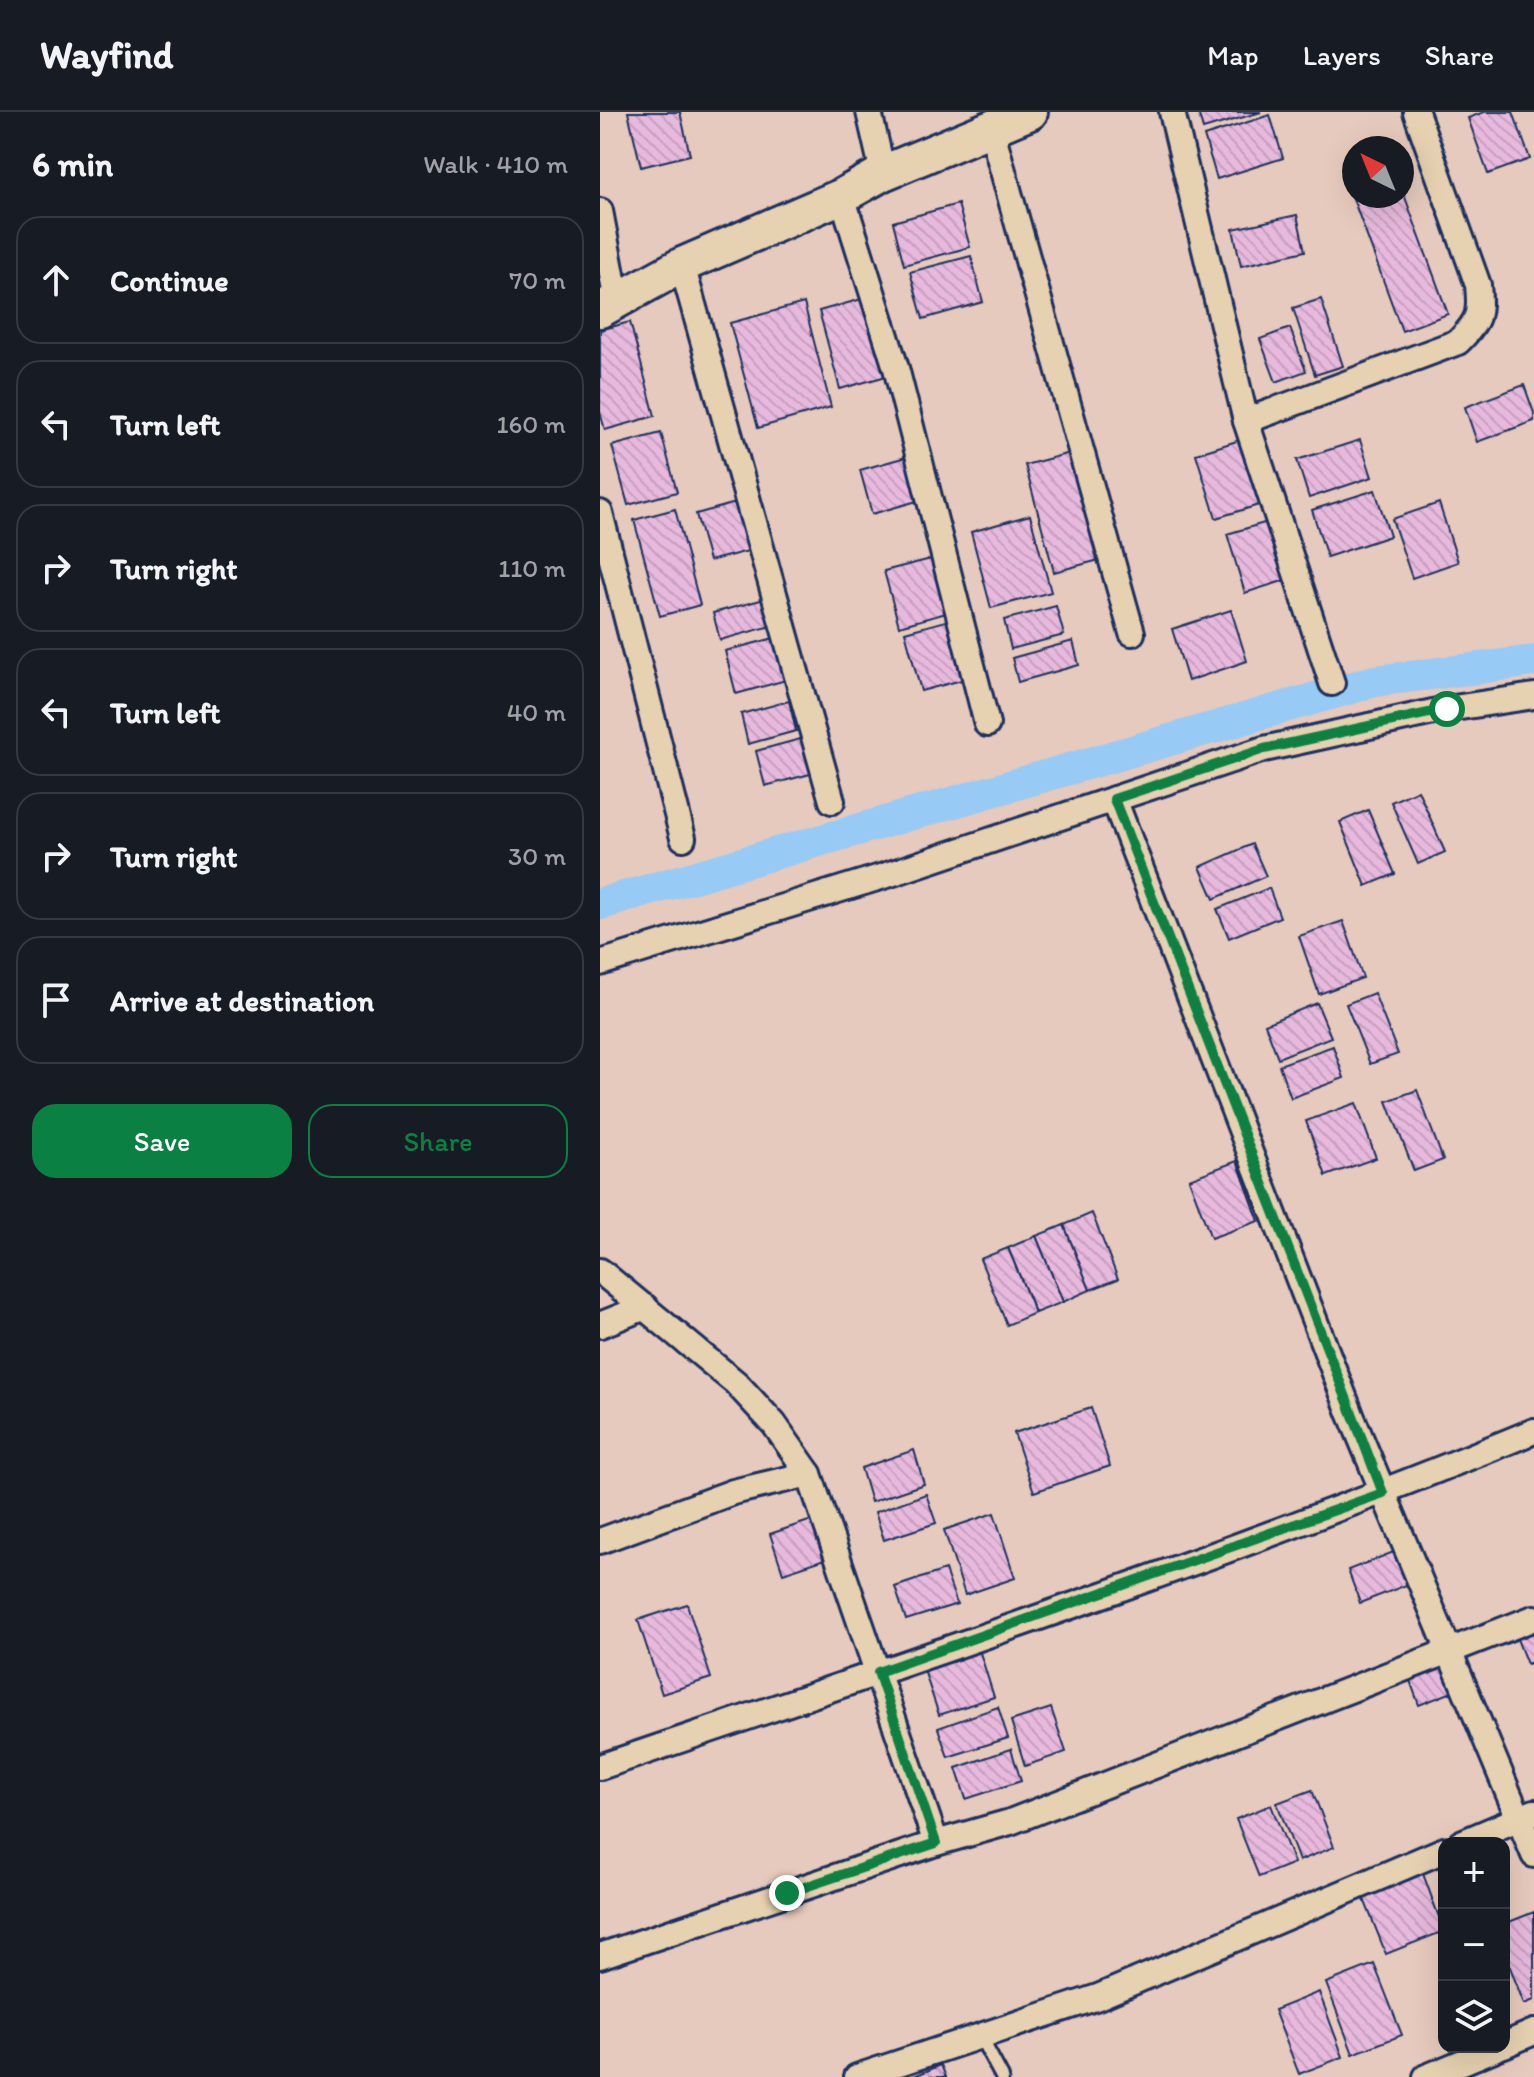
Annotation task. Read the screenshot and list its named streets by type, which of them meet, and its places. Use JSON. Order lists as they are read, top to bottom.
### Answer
{
  "north": "top left",
  "page": {
    "header": "Wayfind",
    "nav": ["Map", "Layers", "Share"],
    "heading": ["6 min", "Walk · 410 m"],
    "list": [
      ["Continue", "70 m"],
      ["Turn left", "160 m"],
      ["Turn right", "110 m"],
      ["Turn left", "40 m"],
      ["Turn right", "30 m"],
      "Arrive at destination"
    ],
    "buttons": ["Save", "Share"],
    "map_buttons": ["+", "−"]
  }
}
